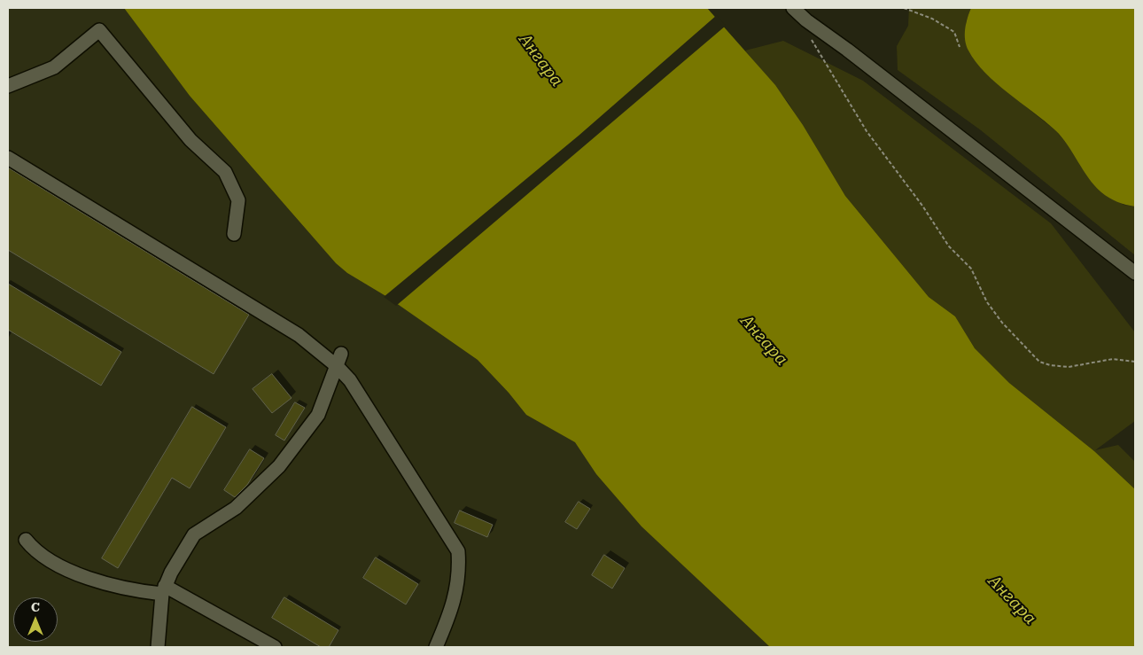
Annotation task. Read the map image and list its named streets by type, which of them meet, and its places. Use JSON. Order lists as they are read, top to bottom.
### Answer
{
  "water": ["Ангара"],
  "north": "top"
}
